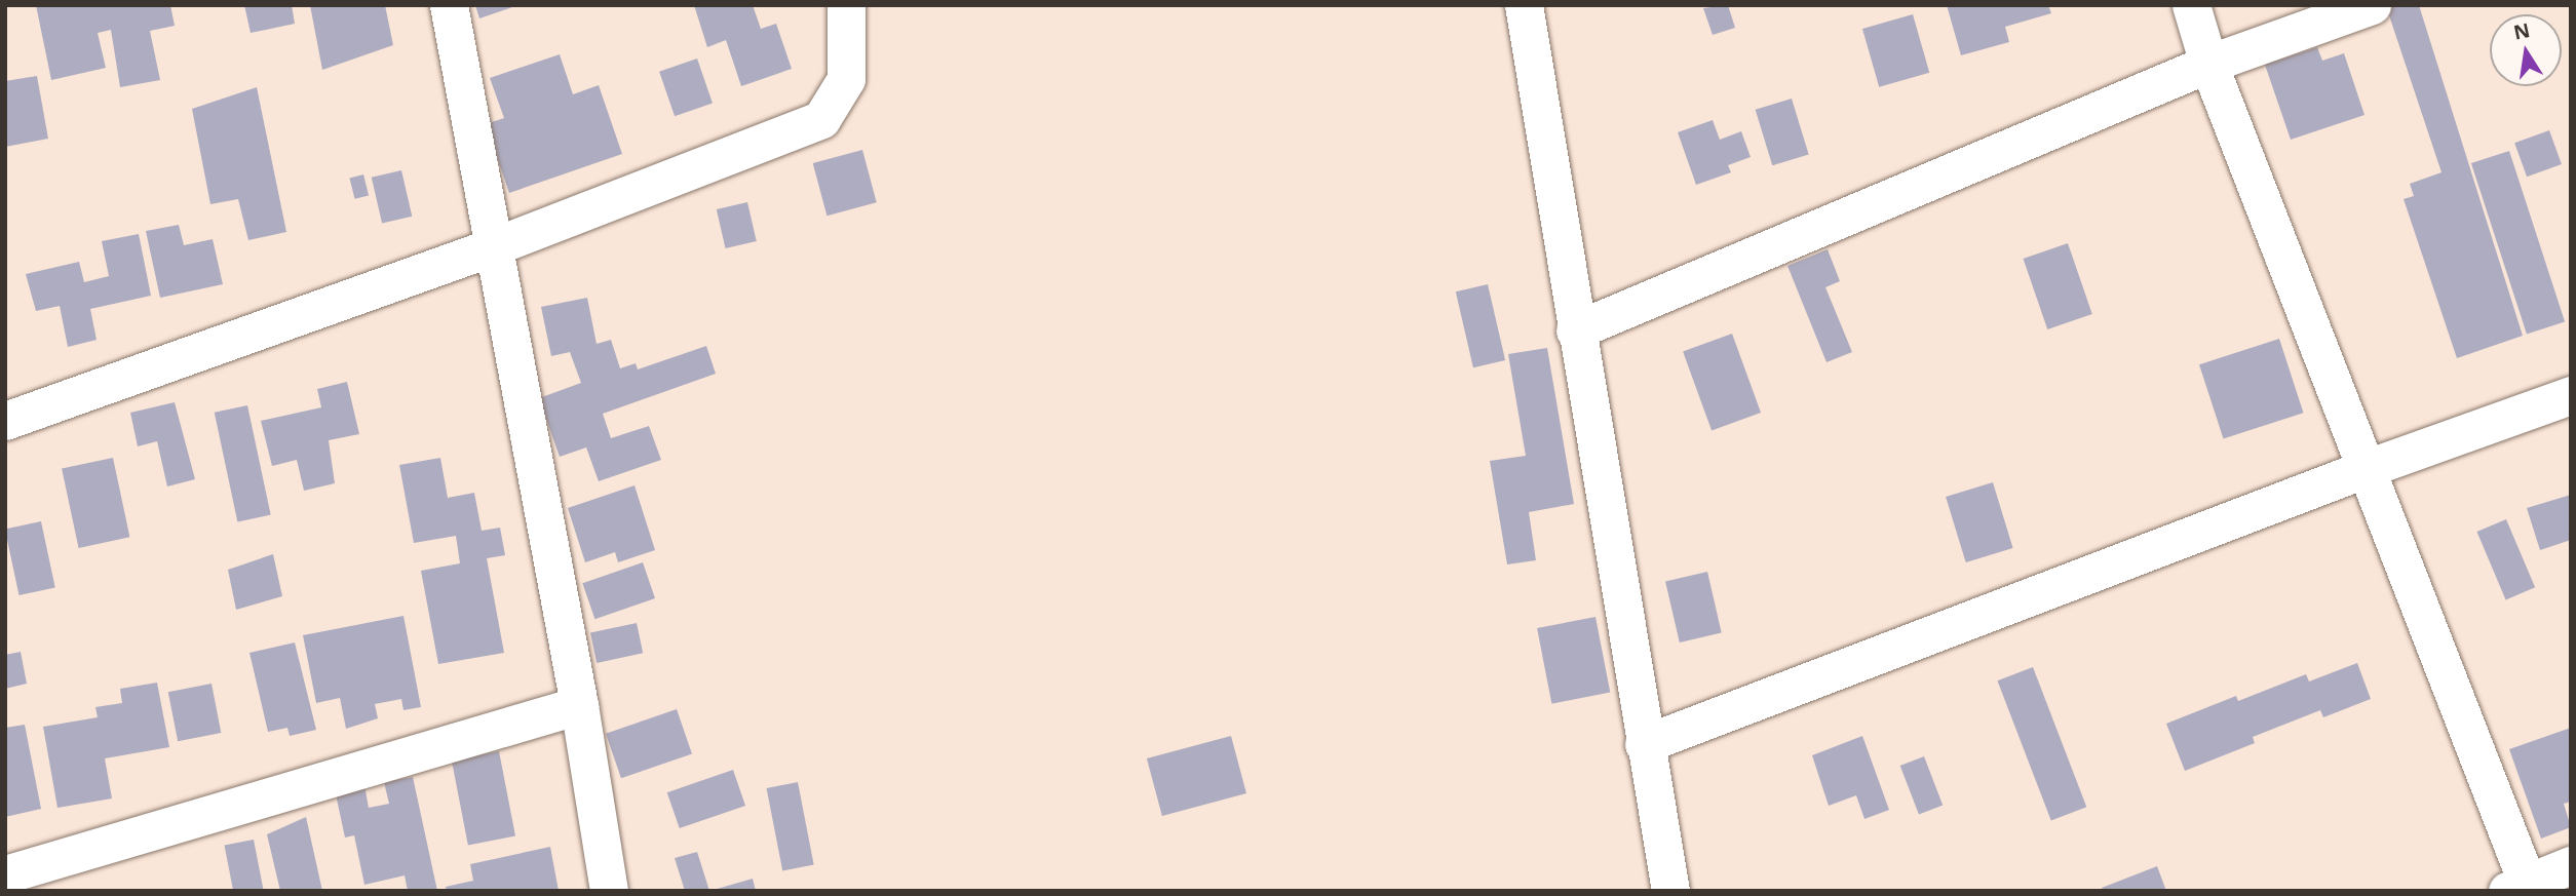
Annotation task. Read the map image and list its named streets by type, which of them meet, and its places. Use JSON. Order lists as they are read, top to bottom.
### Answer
{
  "north": "top"
}
